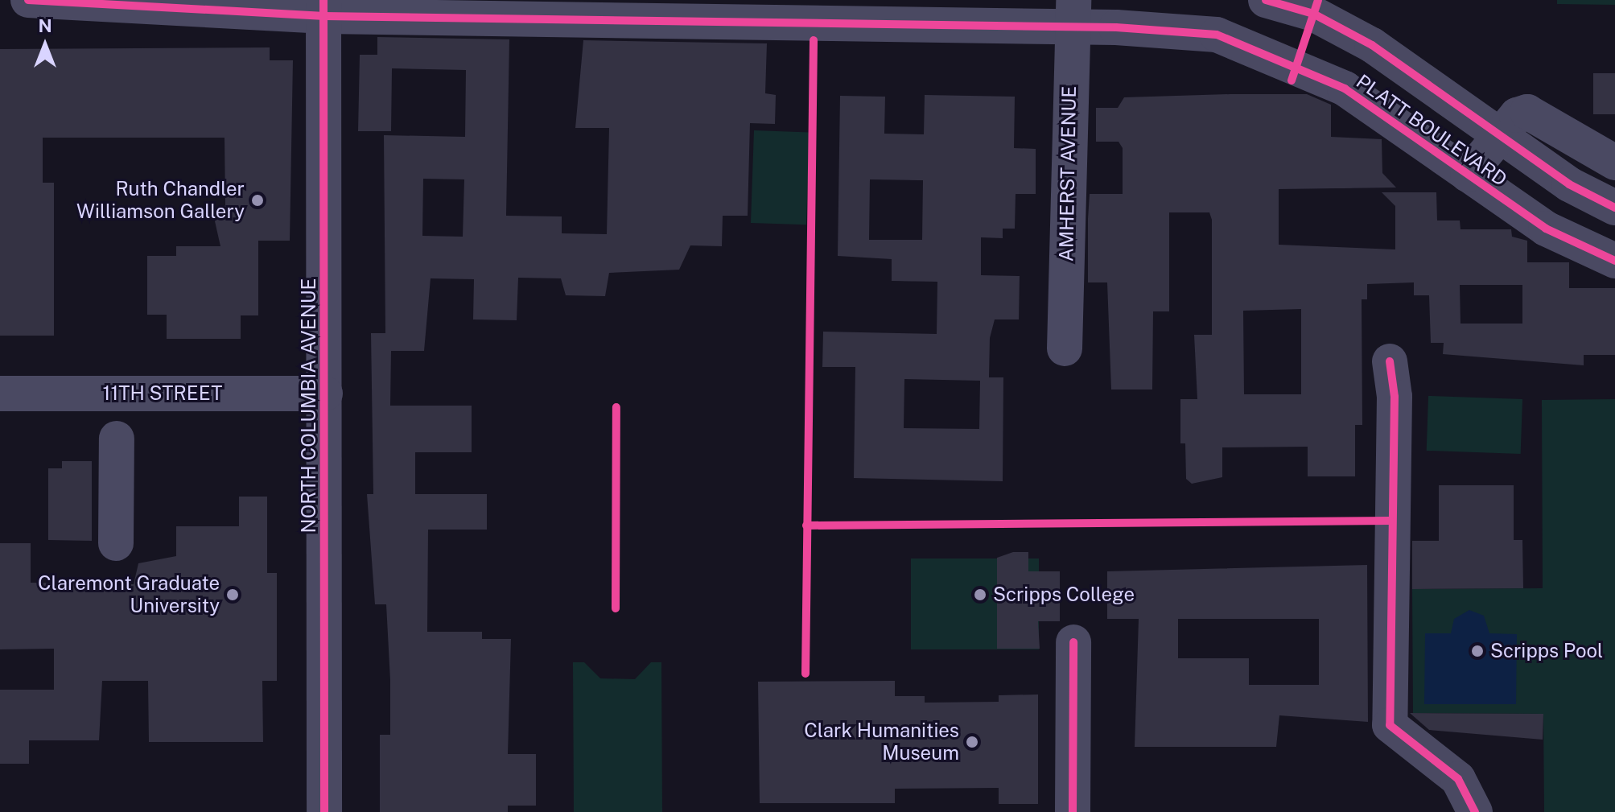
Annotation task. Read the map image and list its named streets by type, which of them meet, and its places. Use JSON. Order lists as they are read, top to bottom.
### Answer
{
  "streets": {
    "street": [
      "PLATT BOULEVARD",
      "AMHERST AVENUE",
      "11TH STREET",
      "NORTH COLUMBIA AVENUE"
    ]
  },
  "crossings": [
    ["PLATT BOULEVARD", "AMHERST AVENUE"],
    ["PLATT BOULEVARD", "NORTH COLUMBIA AVENUE"],
    ["11TH STREET", "NORTH COLUMBIA AVENUE"]
  ],
  "places": [
    "Ruth Chandler Williamson Gallery",
    "Claremont Graduate University",
    "Scripps College",
    "Scripps Pool",
    "Clark Humanities Museum"
  ],
  "north": "top"
}
